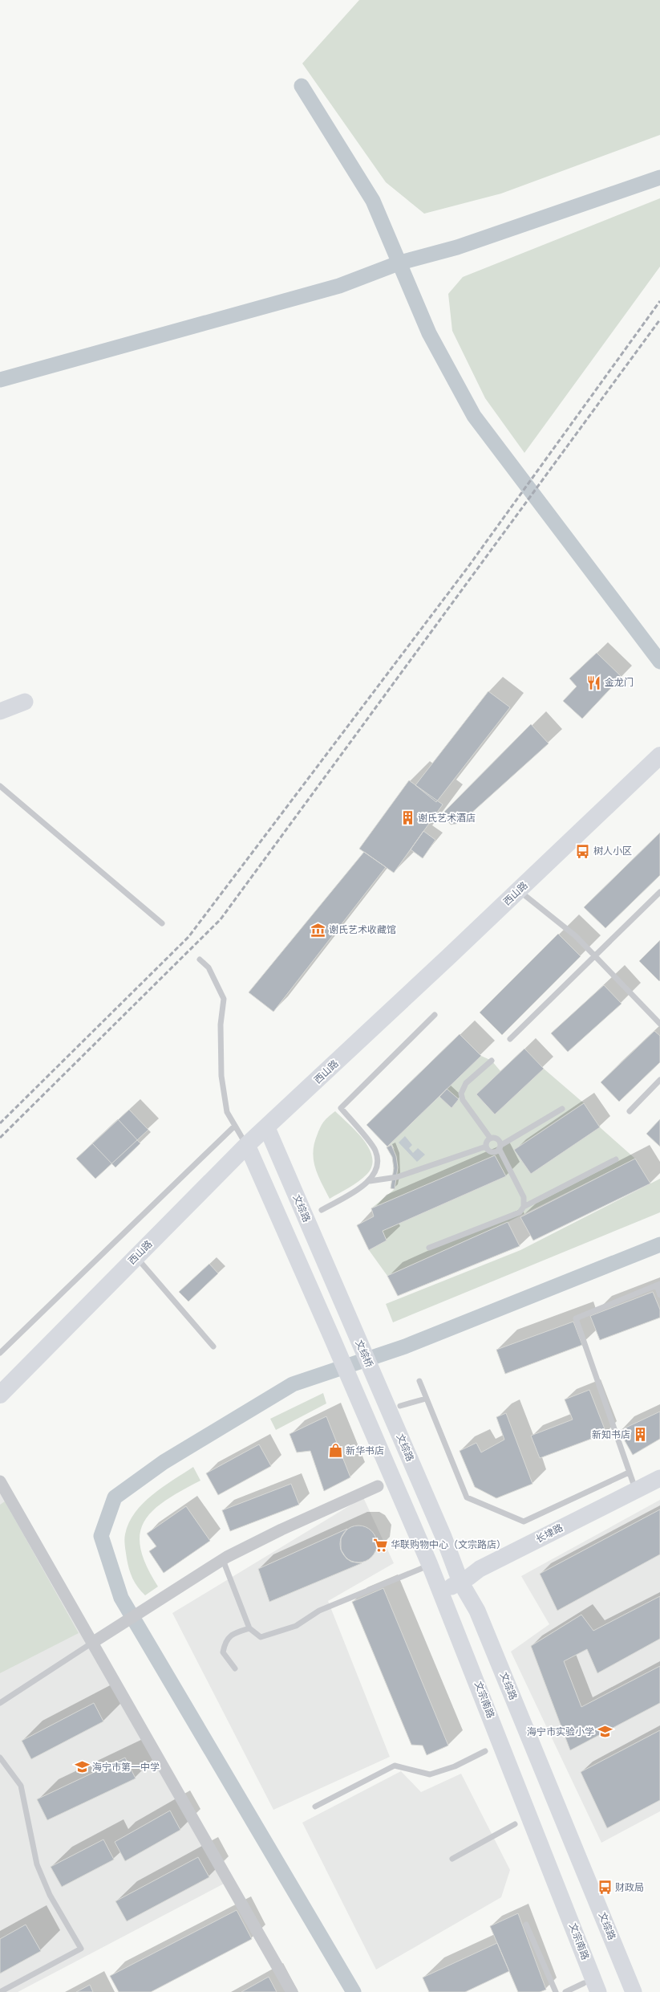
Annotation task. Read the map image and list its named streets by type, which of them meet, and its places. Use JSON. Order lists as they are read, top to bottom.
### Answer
{
  "streets": {
    "main road": [
      "西山路",
      "文综路",
      "文综桥",
      "长埭路",
      "文宗南路"
    ]
  },
  "crossings": [
    ["西山路", "文综路"],
    ["西山路", "文宗南路"],
    ["文综路", "文综桥"],
    ["文综路", "长埭路"],
    ["长埭路", "文宗南路"]
  ],
  "places": {
    "restaurant": ["金龙门"],
    "building": ["谢氏艺术酒店", "新知书店"],
    "bus stop": ["树人小区", "财政局"],
    "museum": ["谢氏艺术收藏馆"],
    "shop": ["新华书店"],
    "supermarket": ["华联购物中心（文宗路店）"],
    "school or university": ["海宁市实验小学", "海宁市第一中学"]
  }
}
